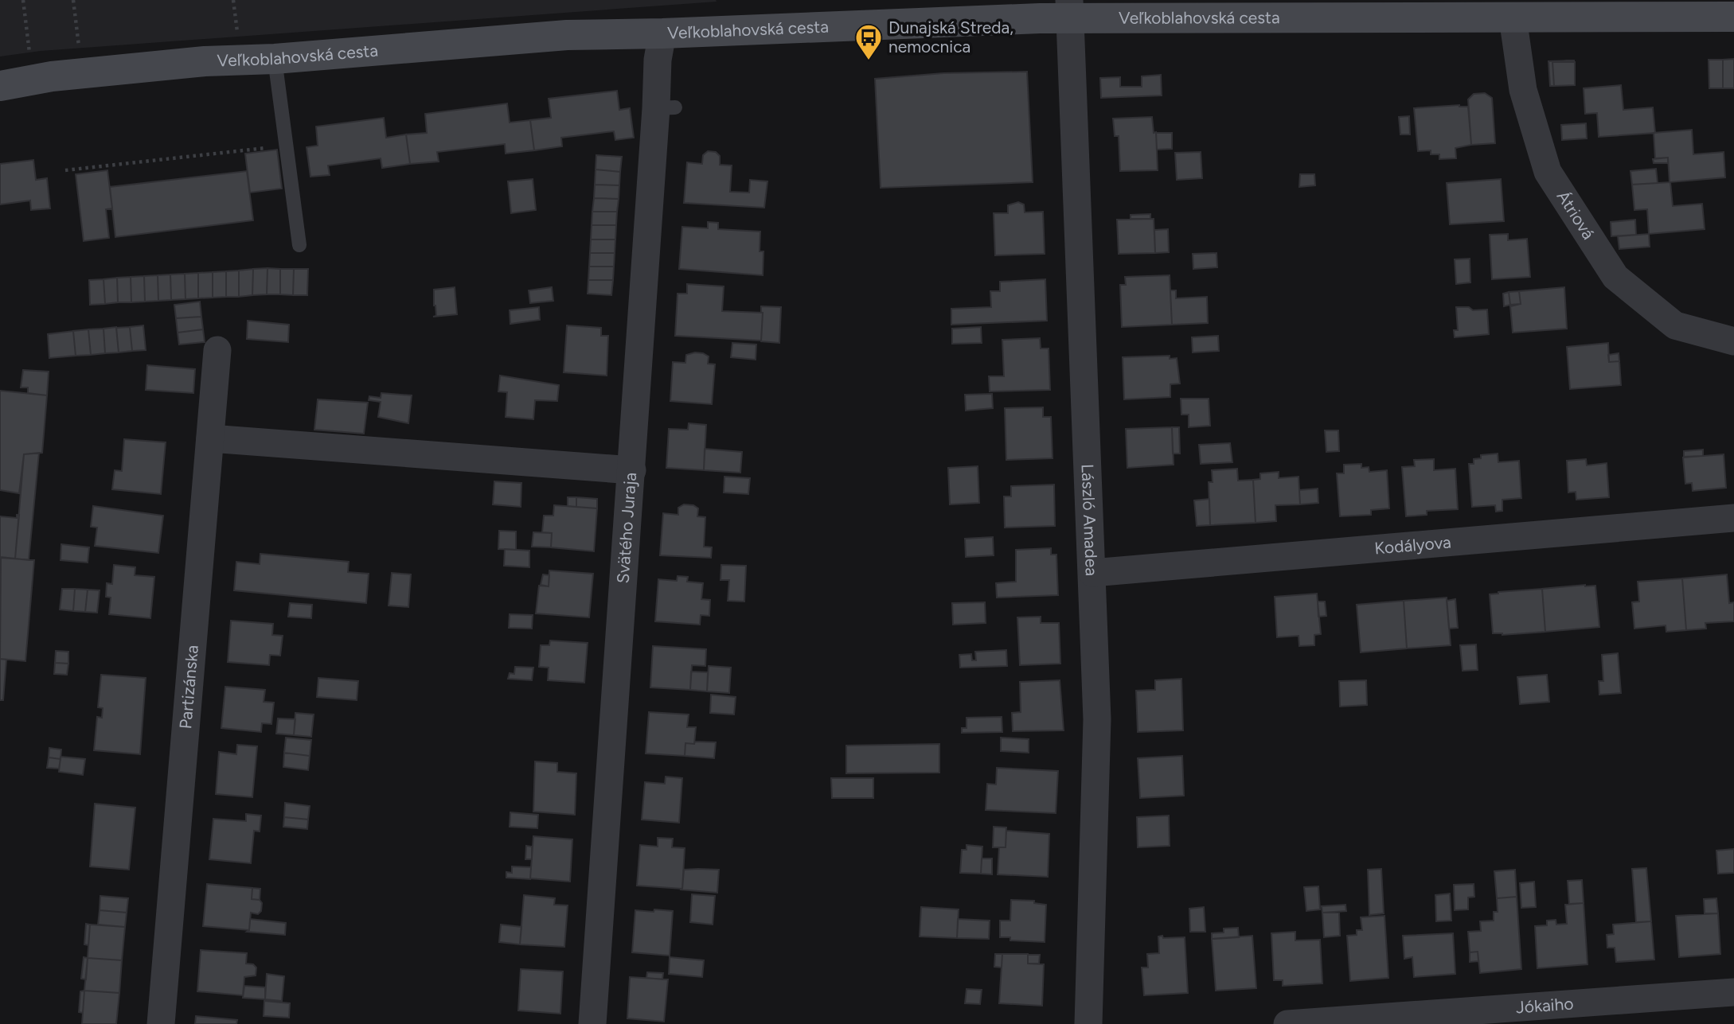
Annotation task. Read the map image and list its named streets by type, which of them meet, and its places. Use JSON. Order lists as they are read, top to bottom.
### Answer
{
  "streets": {
    "main road": ["Veľkoblahovská cesta"],
    "street": [
      "Átriová",
      "László Amadea",
      "Svätého Juraja",
      "Kodályova",
      "Partizánska",
      "Jókaiho"
    ]
  },
  "crossings": [
    ["Veľkoblahovská cesta", "Átriová"],
    ["Veľkoblahovská cesta", "László Amadea"],
    ["Veľkoblahovská cesta", "Svätého Juraja"],
    ["László Amadea", "Kodályova"]
  ],
  "places": {
    "bus stop": ["Dunajská Streda, nemocnica"]
  }
}
